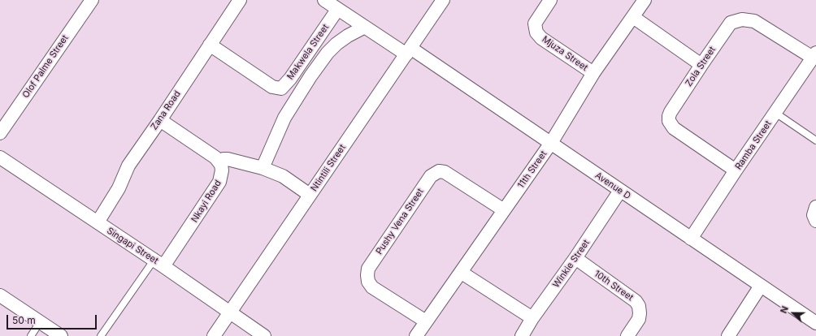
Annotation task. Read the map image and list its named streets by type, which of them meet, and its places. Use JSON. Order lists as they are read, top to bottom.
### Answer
{
  "streets": {
    "street": [
      "Makwela Street",
      "Mjuza Street",
      "Olof Palme Street",
      "Zola Street",
      "Zana Road",
      "Ramba Street",
      "Ntintili Street",
      "11th Street",
      "Avenue D",
      "Nkayi Road",
      "Pushy Vena Street",
      "Singapi Street",
      "Winkie Street",
      "10th Street"
    ]
  },
  "crossings": [
    ["Makwela Street", "Zana Road"],
    ["Mjuza Street", "11th Street"],
    ["Zola Street", "Ramba Street"],
    ["Zana Road", "Singapi Street"],
    ["Ramba Street", "Avenue D"],
    ["Ntintili Street", "Avenue D"],
    ["Ntintili Street", "Singapi Street"],
    ["11th Street", "Avenue D"],
    ["11th Street", "Pushy Vena Street"],
    ["Avenue D", "Winkie Street"],
    ["Nkayi Road", "Singapi Street"],
    ["Winkie Street", "10th Street"]
  ],
  "scale_bar": "50 m",
  "north": "left"
}
